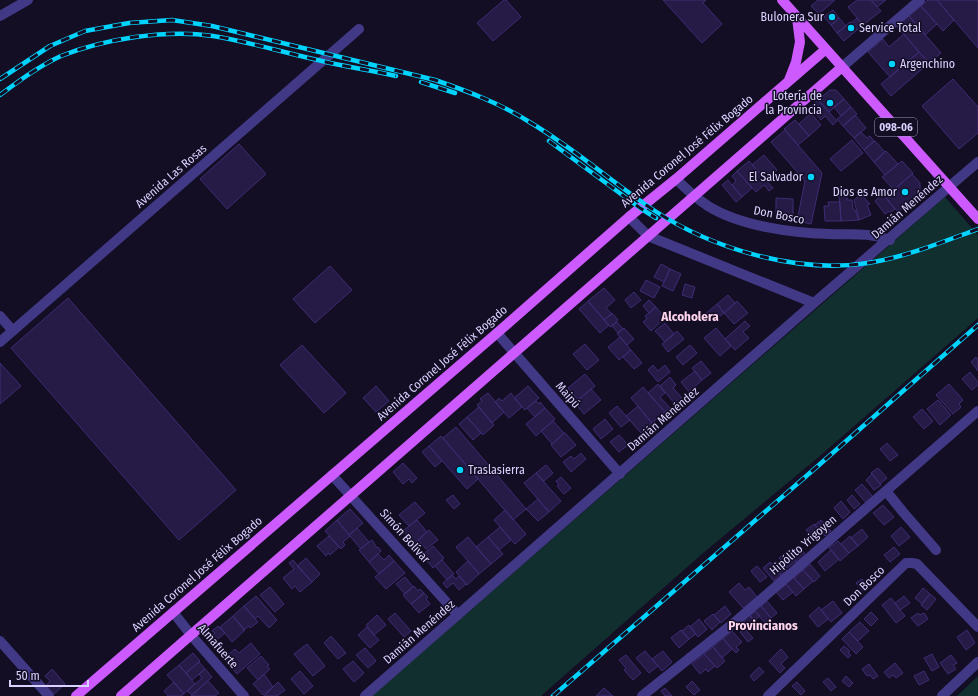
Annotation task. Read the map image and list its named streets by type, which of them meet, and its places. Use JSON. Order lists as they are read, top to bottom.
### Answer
{
  "streets": {
    "main road": ["098-06", "Avenida Coronel José Félix Bogado"],
    "street": [
      "Avenida Las Rosas",
      "Damián Menéndez",
      "Don Bosco",
      "Maipú",
      "Simón Bolívar",
      "Hipólito Yrigoyen",
      "Almafuerte"
    ]
  },
  "crossings": [
    ["098-06", "Damián Menéndez"],
    ["Avenida Coronel José Félix Bogado", "Don Bosco"],
    ["Avenida Coronel José Félix Bogado", "Maipú"],
    ["Avenida Coronel José Félix Bogado", "Simón Bolívar"],
    ["Avenida Coronel José Félix Bogado", "Almafuerte"],
    ["Damián Menéndez", "Don Bosco"],
    ["Damián Menéndez", "Maipú"],
    ["Damián Menéndez", "Simón Bolívar"]
  ],
  "districts": ["Alcoholera", "Provincianos"],
  "places": [
    "Bulonera Sur",
    "Service Total",
    "Argenchino",
    "Lotería de la Provincia",
    "El Salvador",
    "Dios es Amor",
    "Traslasierra"
  ],
  "scale_bar": "50 m"
}
